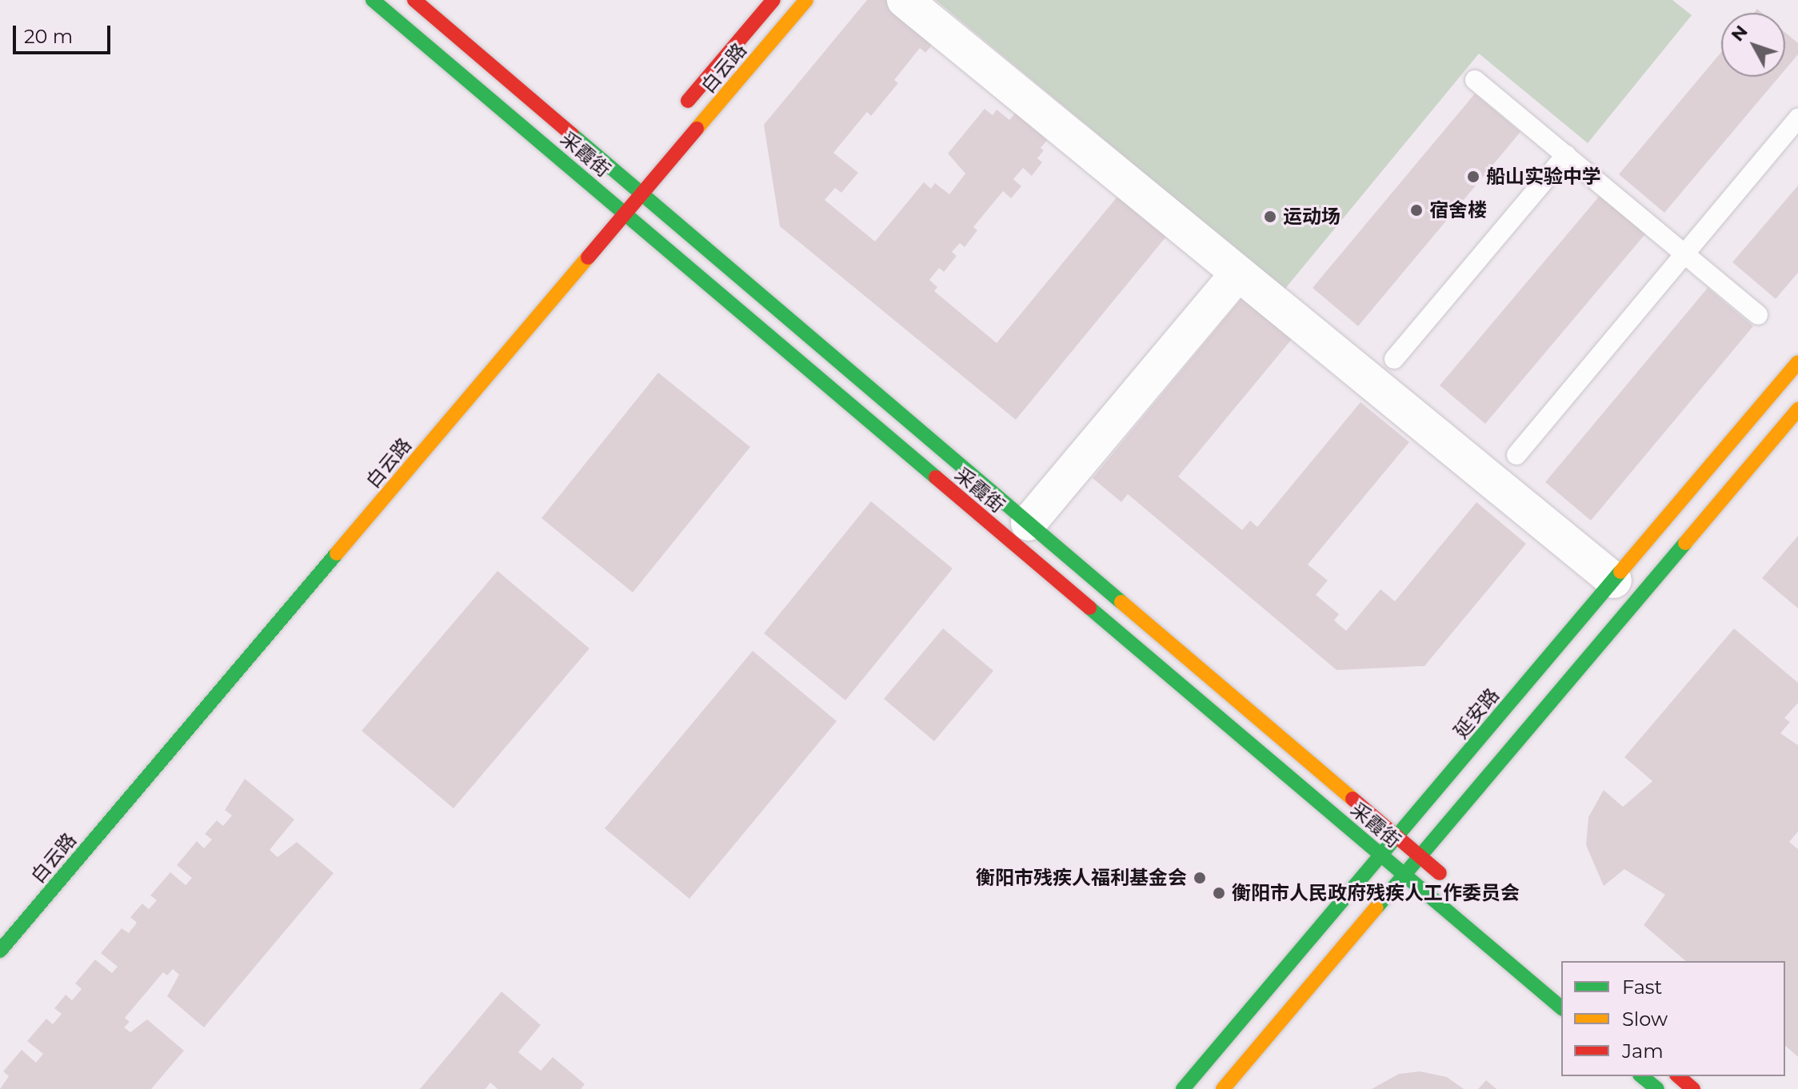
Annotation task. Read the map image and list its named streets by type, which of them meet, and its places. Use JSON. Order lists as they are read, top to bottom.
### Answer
{
  "streets": {
    "main road": ["白云路", "采霞街", "延安路"]
  },
  "crossings": [
    ["白云路", "采霞街"],
    ["采霞街", "延安路"]
  ],
  "places": [
    "船山实验中学",
    "宿舍楼",
    "运动场",
    "衡阳市残疾人福利基金会",
    "衡阳市人民政府残疾人工作委员会"
  ],
  "legend": ["Fast", "Slow", "Jam"],
  "scale_bar": "20 m",
  "north": "top left"
}
